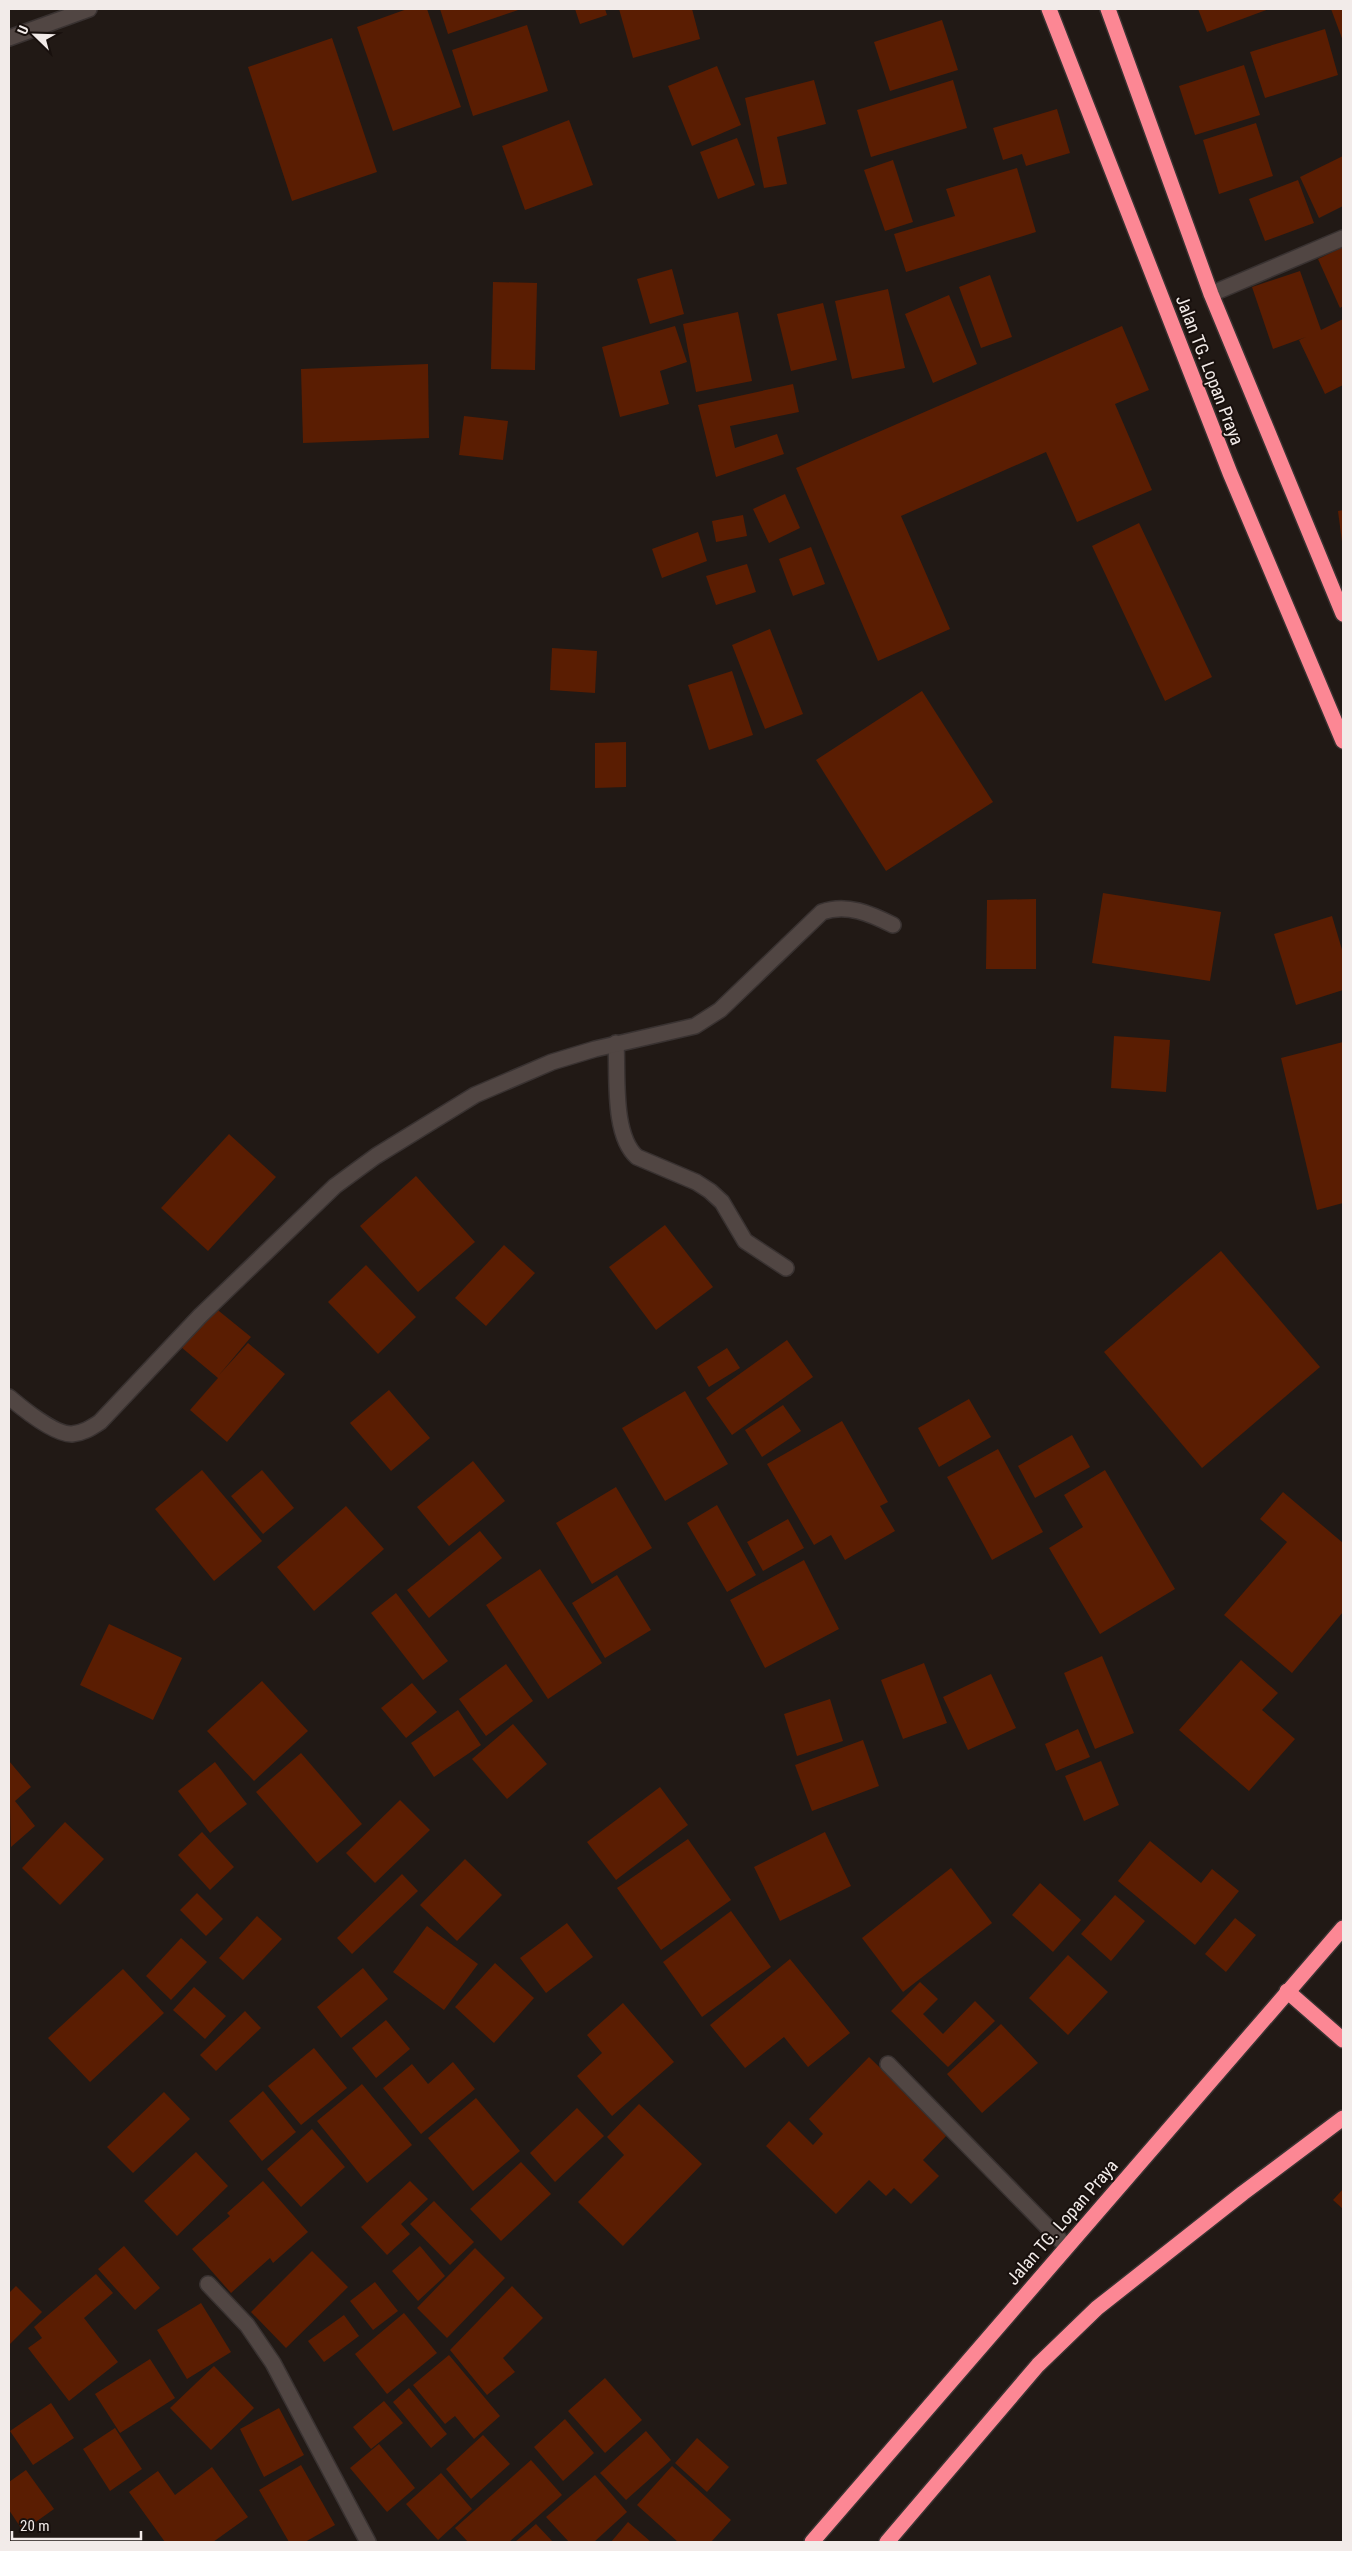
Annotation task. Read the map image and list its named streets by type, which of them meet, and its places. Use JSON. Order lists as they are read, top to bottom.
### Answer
{
  "streets": {
    "highway": ["Jalan TG. Lopan Praya"]
  },
  "scale_bar": "20 m",
  "north": "top left"
}
